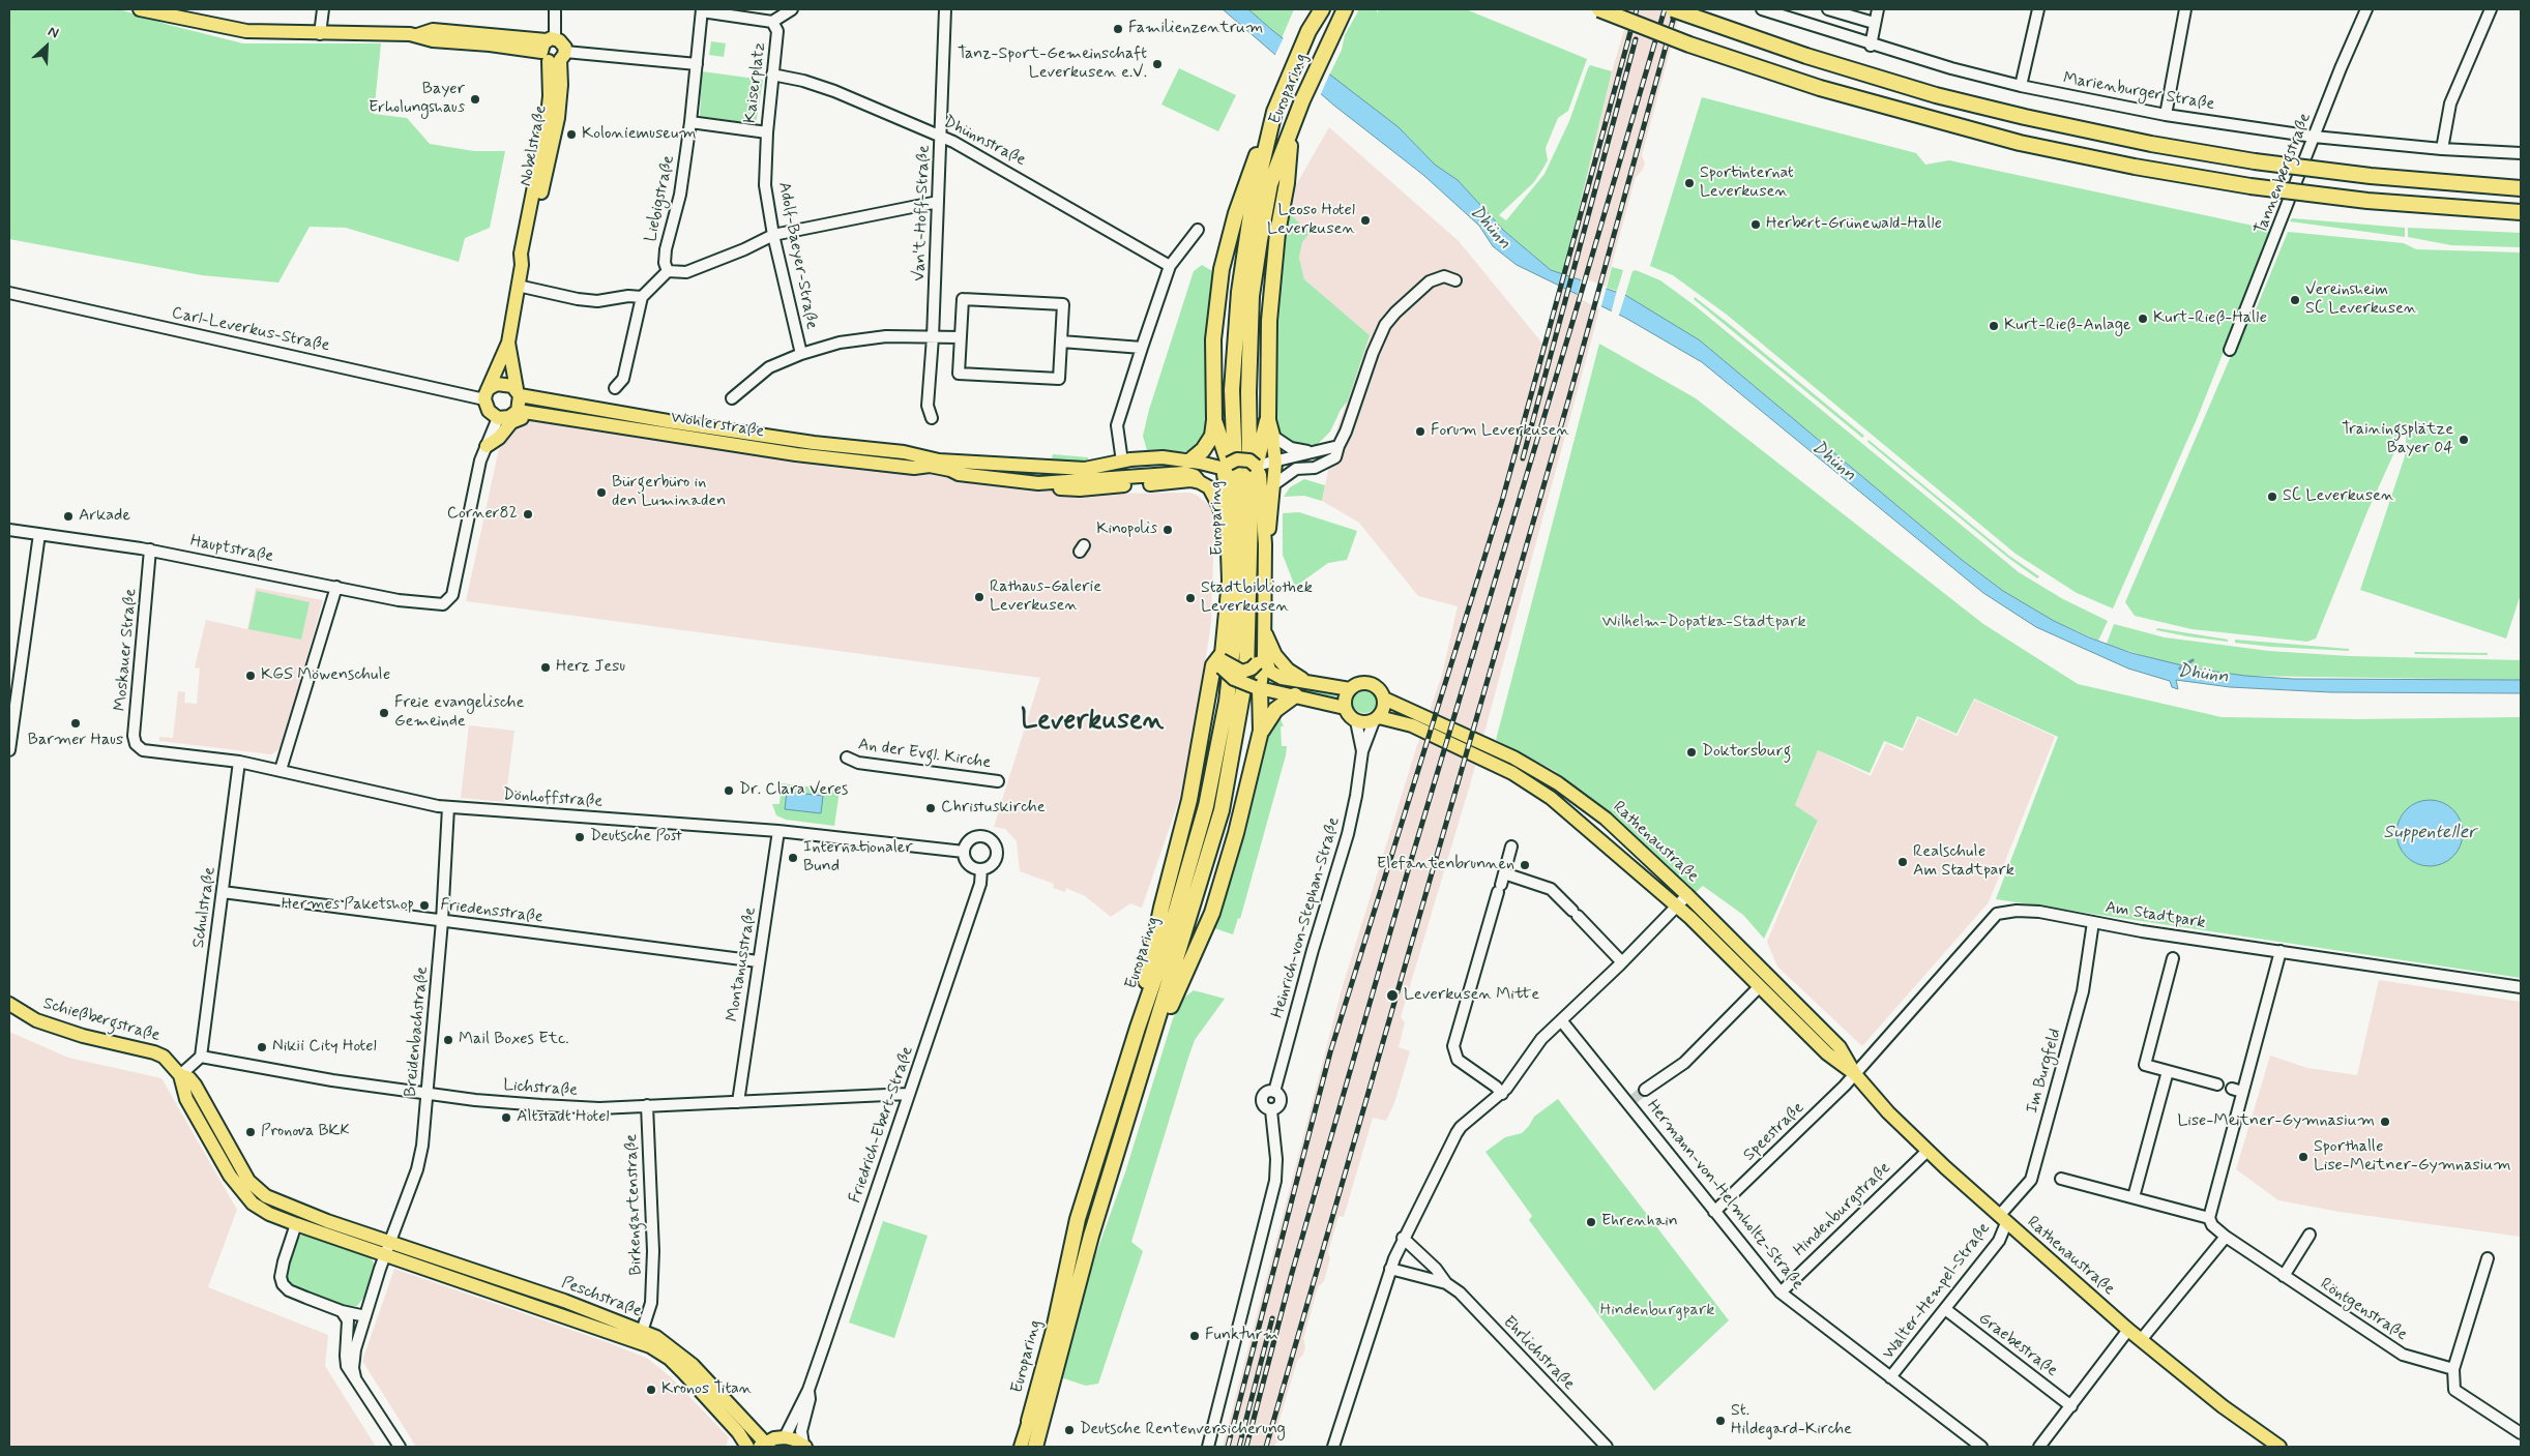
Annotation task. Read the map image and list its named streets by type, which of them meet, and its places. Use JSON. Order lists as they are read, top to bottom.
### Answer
{
  "streets": {
    "highway": ["Europaring"],
    "main road": [
      "Nobelstraße",
      "Wöhlerstraße",
      "Rathenaustraße",
      "Schießbergstraße",
      "Peschstraße"
    ],
    "street": [
      "Kaiserplatz",
      "Marienburger Straße",
      "Dhünnstraße",
      "Tannenbergstraße",
      "Liebigstraße",
      "Van't-Hoff-Straße",
      "Adolf-Baeyer-Straße",
      "Carl-Leverkus-Straße",
      "Hauptstraße",
      "Moskauer Straße",
      "An der Evgl. Kirche",
      "Dönhoffstraße",
      "Schulstraße",
      "Friedensstraße",
      "Am Stadtpark",
      "Heinrich-von-Stephan-Straße",
      "Montanusstraße",
      "Breidenbachstraße",
      "Im Burgfeld",
      "Lichstraße",
      "Friedrich-Ebert-Straße",
      "Speestraße",
      "Hermann-von-Helmholtz-Straße",
      "Birkengartenstraße",
      "Hindenburgstraße",
      "Walter-Hempel-Straße",
      "Röntgenstraße",
      "Graebestraße",
      "Ehrlichstraße"
    ]
  },
  "crossings": [
    ["Kaiserplatz", "Dhünnstraße"],
    ["Kaiserplatz", "Liebigstraße"],
    ["Kaiserplatz", "Adolf-Baeyer-Straße"],
    ["Europaring", "Wöhlerstraße"],
    ["Marienburger Straße", "Tannenbergstraße"],
    ["Dhünnstraße", "Van't-Hoff-Straße"],
    ["Nobelstraße", "Carl-Leverkus-Straße"],
    ["Nobelstraße", "Wöhlerstraße"],
    ["Carl-Leverkus-Straße", "Wöhlerstraße"],
    ["Hauptstraße", "Moskauer Straße"],
    ["Moskauer Straße", "Dönhoffstraße"],
    ["Dönhoffstraße", "Schulstraße"],
    ["Dönhoffstraße", "Montanusstraße"],
    ["Dönhoffstraße", "Breidenbachstraße"],
    ["Dönhoffstraße", "Friedrich-Ebert-Straße"],
    ["Rathenaustraße", "Am Stadtpark"],
    ["Rathenaustraße", "Heinrich-von-Stephan-Straße"],
    ["Rathenaustraße", "Im Burgfeld"],
    ["Rathenaustraße", "Speestraße"],
    ["Rathenaustraße", "Hindenburgstraße"],
    ["Rathenaustraße", "Walter-Hempel-Straße"],
    ["Schulstraße", "Friedensstraße"],
    ["Schulstraße", "Lichstraße"],
    ["Friedensstraße", "Montanusstraße"],
    ["Friedensstraße", "Breidenbachstraße"],
    ["Am Stadtpark", "Im Burgfeld"],
    ["Am Stadtpark", "Speestraße"],
    ["Montanusstraße", "Lichstraße"],
    ["Schießbergstraße", "Breidenbachstraße"],
    ["Schießbergstraße", "Peschstraße"],
    ["Breidenbachstraße", "Lichstraße"],
    ["Breidenbachstraße", "Peschstraße"],
    ["Im Burgfeld", "Walter-Hempel-Straße"],
    ["Lichstraße", "Friedrich-Ebert-Straße"],
    ["Lichstraße", "Birkengartenstraße"],
    ["Speestraße", "Hermann-von-Helmholtz-Straße"],
    ["Hermann-von-Helmholtz-Straße", "Hindenburgstraße"],
    ["Hermann-von-Helmholtz-Straße", "Walter-Hempel-Straße"],
    ["Birkengartenstraße", "Peschstraße"],
    ["Walter-Hempel-Straße", "Graebestraße"]
  ],
  "districts": ["Leverkusen"],
  "water": ["Dhünn", "Suppenteller"],
  "parks": ["Wilhelm-Dopatka-Stadtpark", "Hindenburgpark"],
  "places": [
    "Familienzentrum",
    "Tanz-Sport-Gemeinschaft Leverkusen e.V.",
    "Bayer Erholungshaus",
    "Koloniemuseum",
    "Sportinternat Leverkusen",
    "Leoso Hotel Leverkusen",
    "Herbert-Grünewald-Halle",
    "Vereinsheim SC Leverkusen",
    "Kurt-Rieß-Halle",
    "Kurt-Rieß-Anlage",
    "Forum Leverkusen",
    "Trainingsplätze Bayer 04",
    "Bürgerbüro in den Luminaden",
    "SC Leverkusen",
    "Corner82",
    "Arkade",
    "Kinopolis",
    "Rathaus-Galerie Leverkusen",
    "Stadtbibliothek Leverkusen",
    "Herz Jesu",
    "KGS Möwenschule",
    "Freie evangelische Gemeinde",
    "Barmer Haus",
    "Doktorsburg",
    "Dr. Clara Veres",
    "Christuskirche",
    "Deutsche Post",
    "Internationaler Bund",
    "Realschule Am Stadtpark",
    "Elefantenbrunnen",
    "Hermes Paketshop",
    "Leverkusen Mitte",
    "Mail Boxes Etc.",
    "Nikii City Hotel",
    "Altstadt Hotel",
    "Lise-Meitner-Gymnasium",
    "Pronova BKK",
    "Sporthalle Lise-Meitner-Gymnasium",
    "Ehrenhain",
    "Funkturm",
    "Kronos Titan",
    "St. Hildegard-Kirche",
    "Deutsche Rentenversicherung"
  ],
  "north": "top right"
}
